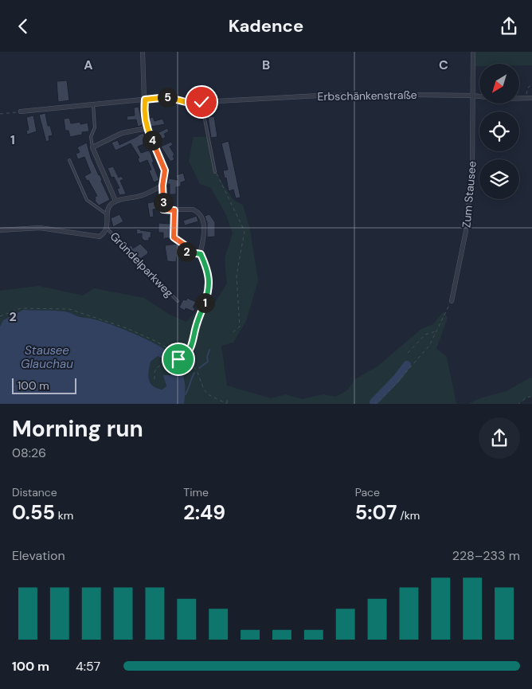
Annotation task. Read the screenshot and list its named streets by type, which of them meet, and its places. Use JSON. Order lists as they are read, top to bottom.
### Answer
{
  "streets": {
    "street": ["Erbschänkenstraße", "Zum Stausee", "Gründelparkweg"]
  },
  "crossings": [
    ["Erbschänkenstraße", "Zum Stausee"]
  ],
  "water": ["Stausee Glauchau"],
  "scale_bar": "100 m",
  "north": "bottom left",
  "page": {
    "header": "Kadence",
    "pins": [
      "5",
      "4",
      "3",
      "2",
      "1"
    ],
    "scale": "100 m",
    "heading": ["Morning run", "08:26"],
    "stats": [
      ["Distance", "0.55 km"],
      ["Time", "2:49"],
      ["Pace", "5:07 /km"]
    ],
    "chart": ["Elevation", "228–233 m"],
    "list": [
      {
        "name": "100 m",
        "note": "4:57"
      }
    ]
  },
  "grid": {
    "columns": ["A", "B", "C"],
    "rows": ["1", "2"]
  }
}
